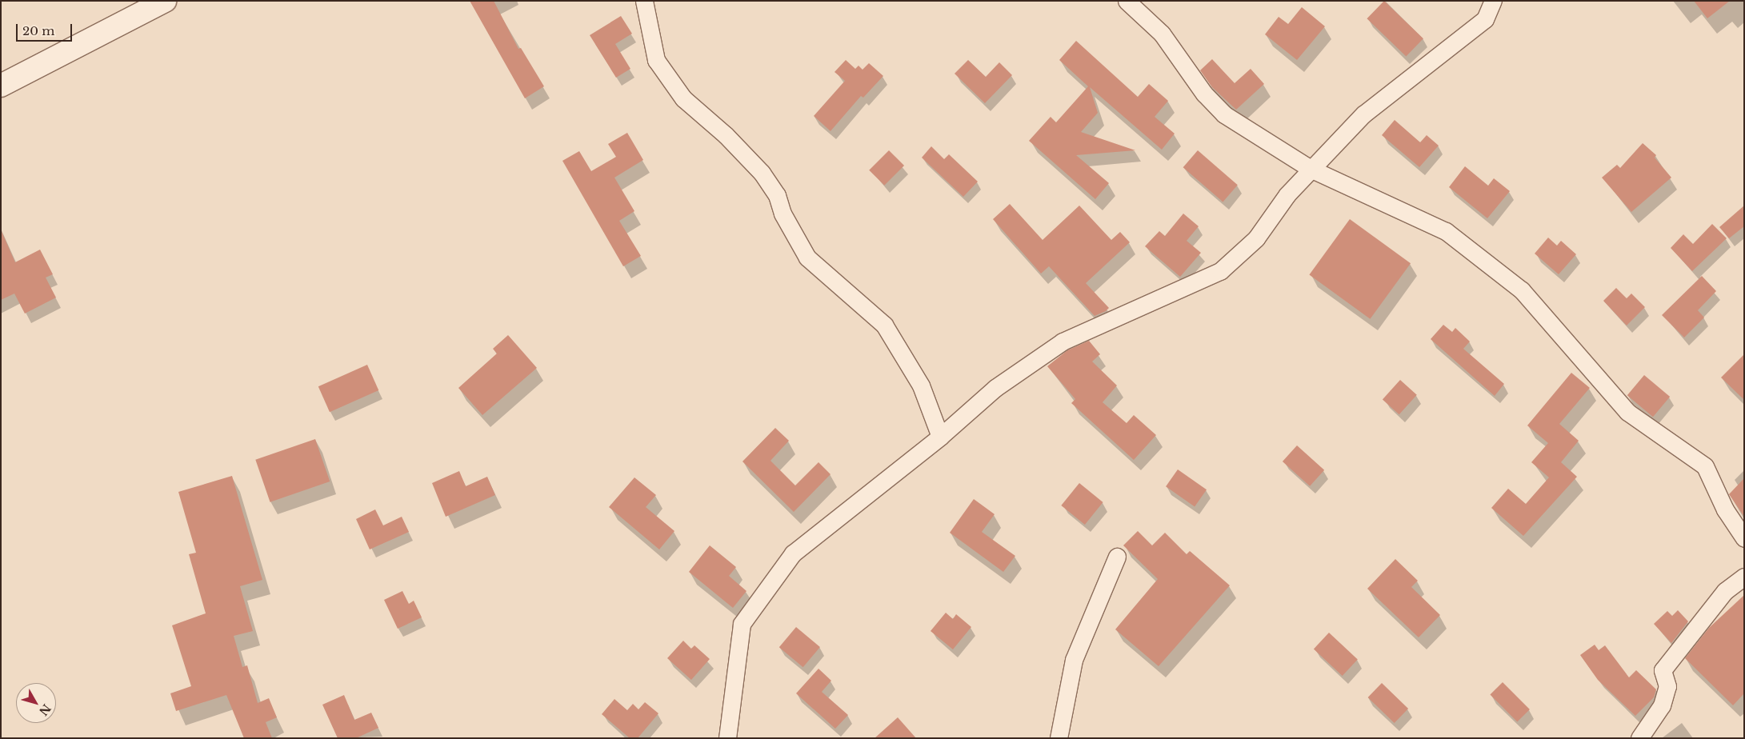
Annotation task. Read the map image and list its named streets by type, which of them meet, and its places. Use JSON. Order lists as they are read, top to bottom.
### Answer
{
  "scale_bar": "20 m",
  "north": "bottom right"
}
